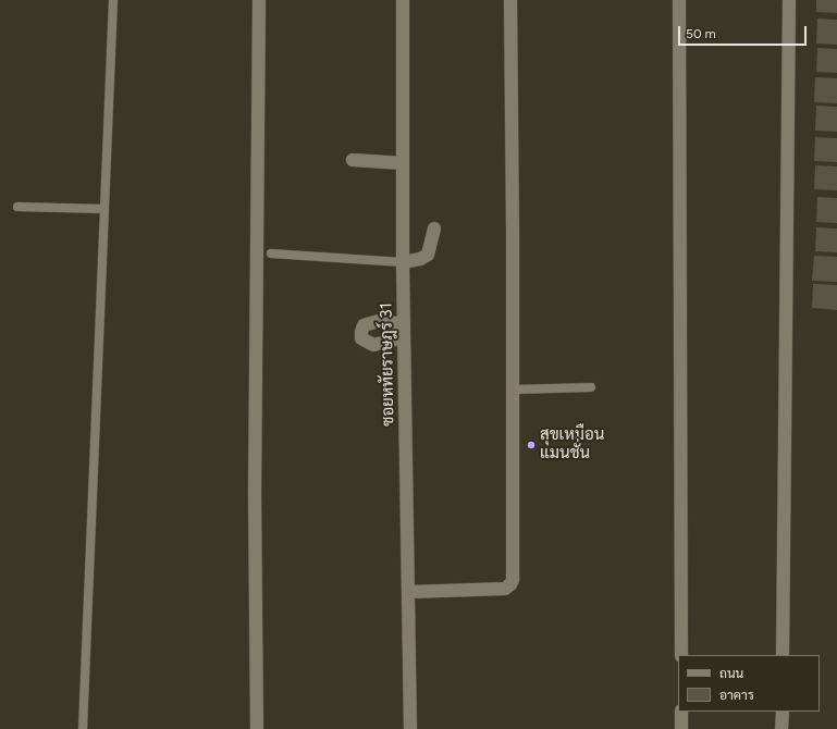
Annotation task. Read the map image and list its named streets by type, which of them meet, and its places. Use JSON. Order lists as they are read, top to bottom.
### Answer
{
  "streets": {
    "street": ["ซอยหทัยราษฎร์ 31"]
  },
  "places": ["สุขเหมือน แมนชั่น"],
  "legend": ["ถนน", "อาคาร"],
  "scale_bar": "50 m"
}
